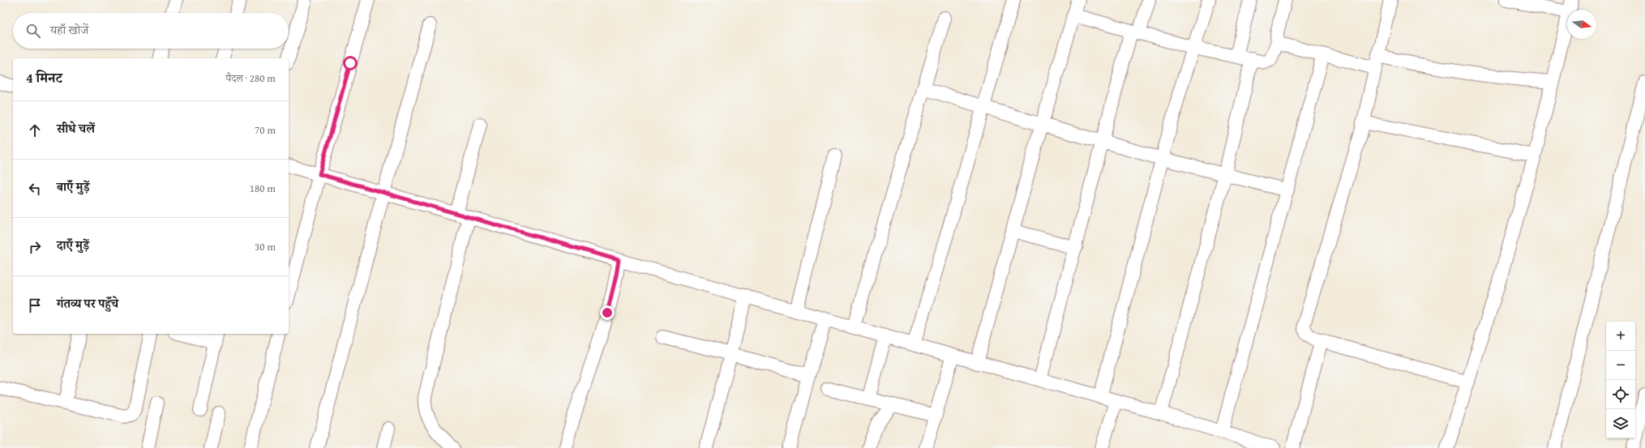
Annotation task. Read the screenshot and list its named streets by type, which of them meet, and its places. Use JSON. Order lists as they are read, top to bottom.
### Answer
{
  "north": "right",
  "page": {
    "search": "यहाँ खोजें",
    "heading": ["4 मिनट", "पैदल · 280 m"],
    "list": [
      ["सीधे चलें", "70 m"],
      ["बाएँ मुड़ें", "180 m"],
      ["दाएँ मुड़ें", "30 m"],
      "गंतव्य पर पहुँचे"
    ],
    "map_buttons": ["+", "−"]
  }
}
